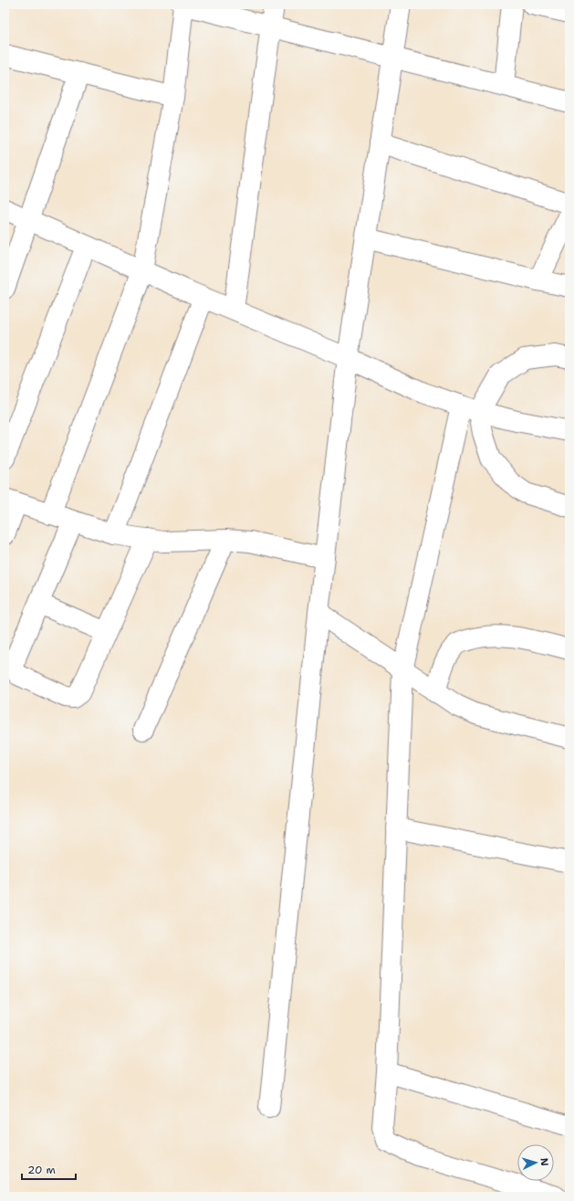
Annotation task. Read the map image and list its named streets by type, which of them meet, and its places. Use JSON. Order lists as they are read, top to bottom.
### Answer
{
  "scale_bar": "20 m",
  "north": "right"
}
